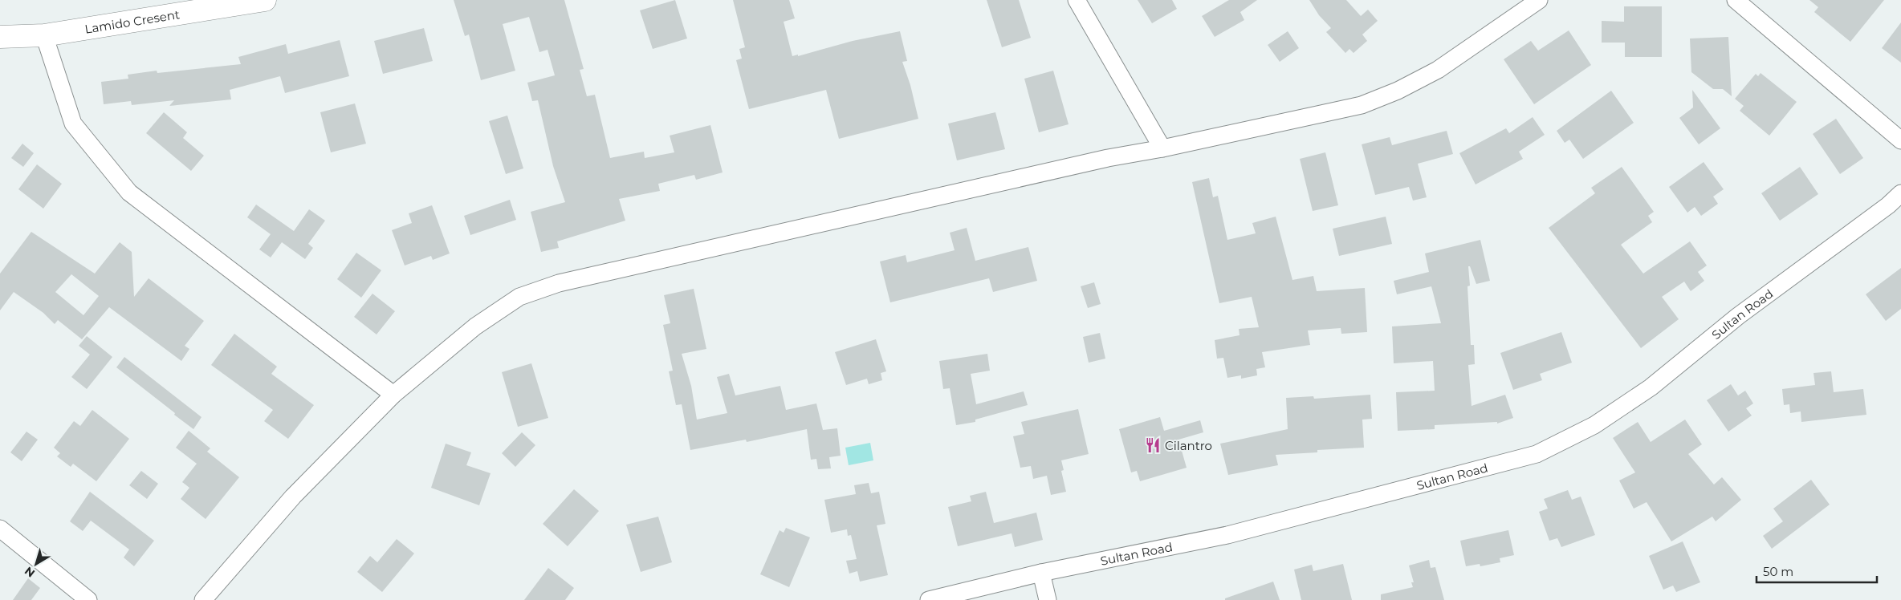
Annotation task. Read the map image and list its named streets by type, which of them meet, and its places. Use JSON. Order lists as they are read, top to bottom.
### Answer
{
  "streets": {
    "street": ["Lamido Cresent", "Sultan Road"]
  },
  "places": {
    "restaurant": ["Cilantro"]
  },
  "scale_bar": "50 m",
  "north": "bottom left"
}
